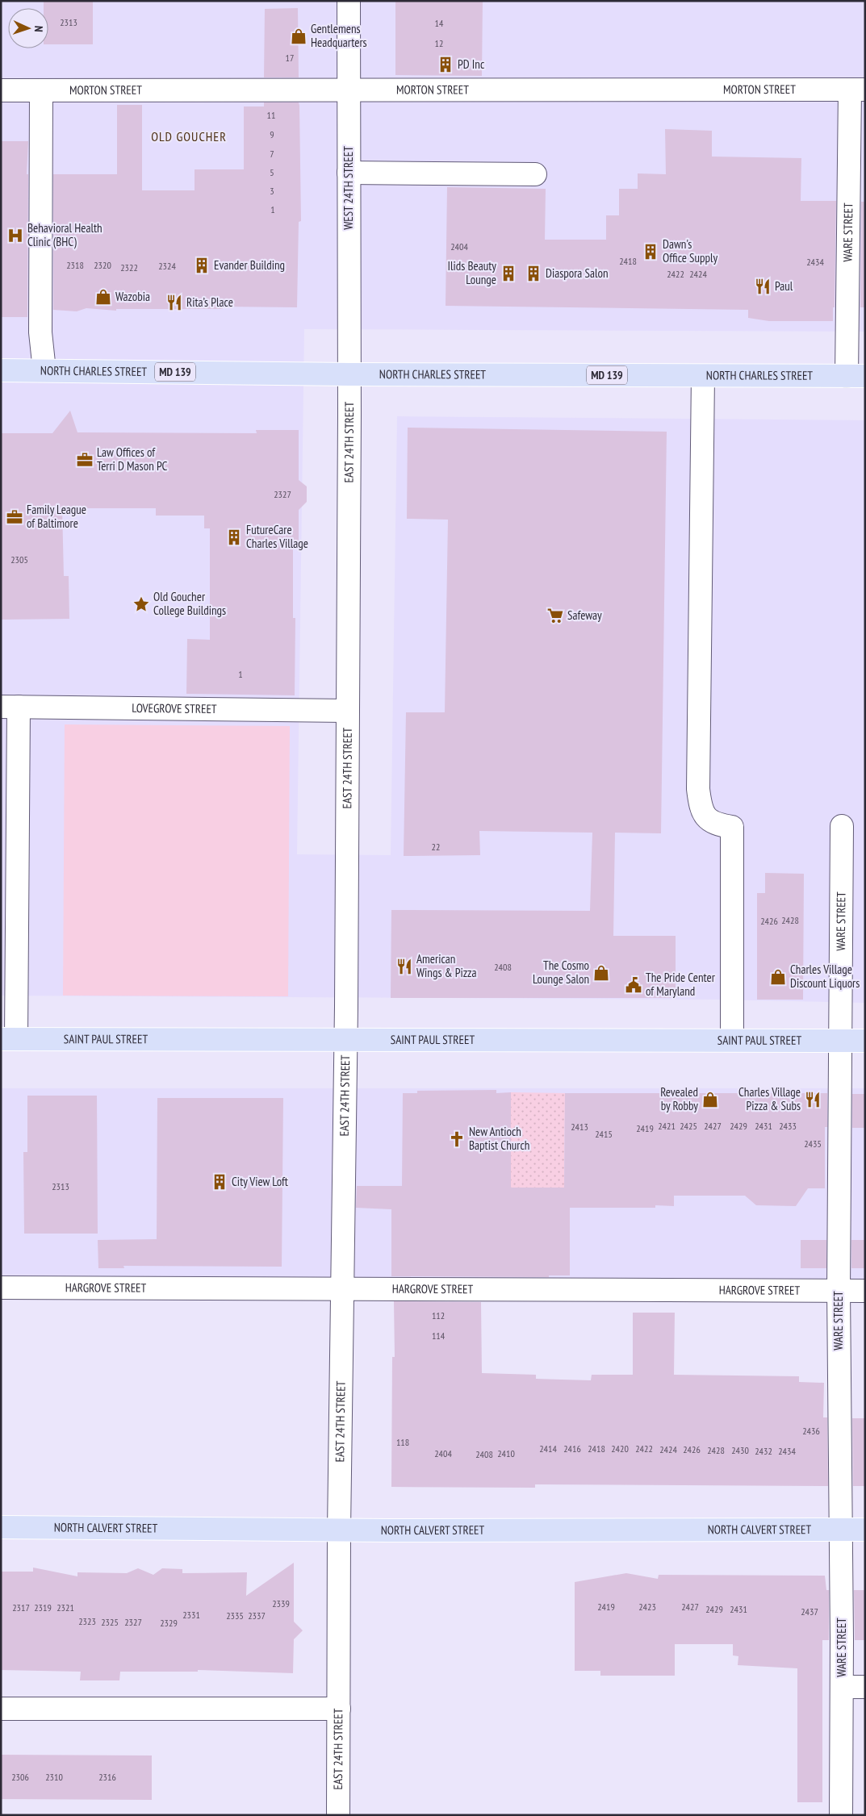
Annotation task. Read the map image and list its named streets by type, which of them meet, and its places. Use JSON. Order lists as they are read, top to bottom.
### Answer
{
  "streets": {
    "main road": [
      "NORTH CHARLES STREET",
      "MD 139",
      "SAINT PAUL STREET",
      "NORTH CALVERT STREET"
    ],
    "street": [
      "MORTON STREET",
      "WEST 24TH STREET",
      "WARE STREET",
      "EAST 24TH STREET",
      "LOVEGROVE STREET",
      "HARGROVE STREET"
    ]
  },
  "crossings": [
    ["MORTON STREET", "WEST 24TH STREET"],
    ["MORTON STREET", "WARE STREET"],
    ["WEST 24TH STREET", "NORTH CHARLES STREET"],
    ["WEST 24TH STREET", "EAST 24TH STREET"],
    ["WARE STREET", "NORTH CHARLES STREET"],
    ["WARE STREET", "SAINT PAUL STREET"],
    ["WARE STREET", "HARGROVE STREET"],
    ["WARE STREET", "NORTH CALVERT STREET"],
    ["NORTH CHARLES STREET", "EAST 24TH STREET"],
    ["EAST 24TH STREET", "LOVEGROVE STREET"],
    ["EAST 24TH STREET", "SAINT PAUL STREET"],
    ["EAST 24TH STREET", "HARGROVE STREET"],
    ["EAST 24TH STREET", "NORTH CALVERT STREET"]
  ],
  "districts": ["OLD GOUCHER"],
  "places": {
    "shop": [
      "Gentlemens Headquarters",
      "Wazobia",
      "The Cosmo Lounge Salon",
      "Charles Village Discount Liquors",
      "Revealed by Robby"
    ],
    "building": [
      "PD Inc",
      "Dawn's Office Supply",
      "Evander Building",
      "Ilids Beauty Lounge",
      "Diaspora Salon",
      "FutureCare Charles Village",
      "City View Loft"
    ],
    "hospital": ["Behavioral Health Clinic (BHC)"],
    "restaurant": [
      "Paul",
      "Rita’s Place",
      "American Wings & Pizza",
      "Charles Village Pizza & Subs"
    ],
    "office": ["Law Offices of Terri D Mason PC", "Family League of Baltimore"],
    "place": ["Old Goucher College Buildings"],
    "supermarket": ["Safeway"],
    "public building": ["The Pride Center of Maryland"],
    "church": ["New Antioch Baptist Church"]
  },
  "house_numbers": [
    "2313",
    "14",
    "12",
    "17",
    "11",
    "9",
    "7",
    "5",
    "3",
    "1",
    "2404",
    "2418",
    "2434",
    "2318",
    "2320",
    "2324",
    "2322",
    "2422",
    "2424",
    "2327",
    "2305",
    "1",
    "22",
    "2428",
    "2426",
    "2408",
    "2421",
    "2425",
    "2427",
    "2429",
    "2431",
    "2433",
    "2413",
    "2419",
    "2415",
    "2435",
    "2313",
    "112",
    "114",
    "2436",
    "118",
    "2414",
    "2416",
    "2418",
    "2420",
    "2422",
    "2424",
    "2426",
    "2428",
    "2430",
    "2432",
    "2434",
    "2404",
    "2410",
    "2408",
    "2339",
    "2419",
    "2423",
    "2427",
    "2317",
    "2319",
    "2321",
    "2429",
    "2431",
    "2437",
    "2331",
    "2335",
    "2337",
    "2323",
    "2325",
    "2327",
    "2329",
    "2306",
    "2310",
    "2316"
  ],
  "north": "right"
}
